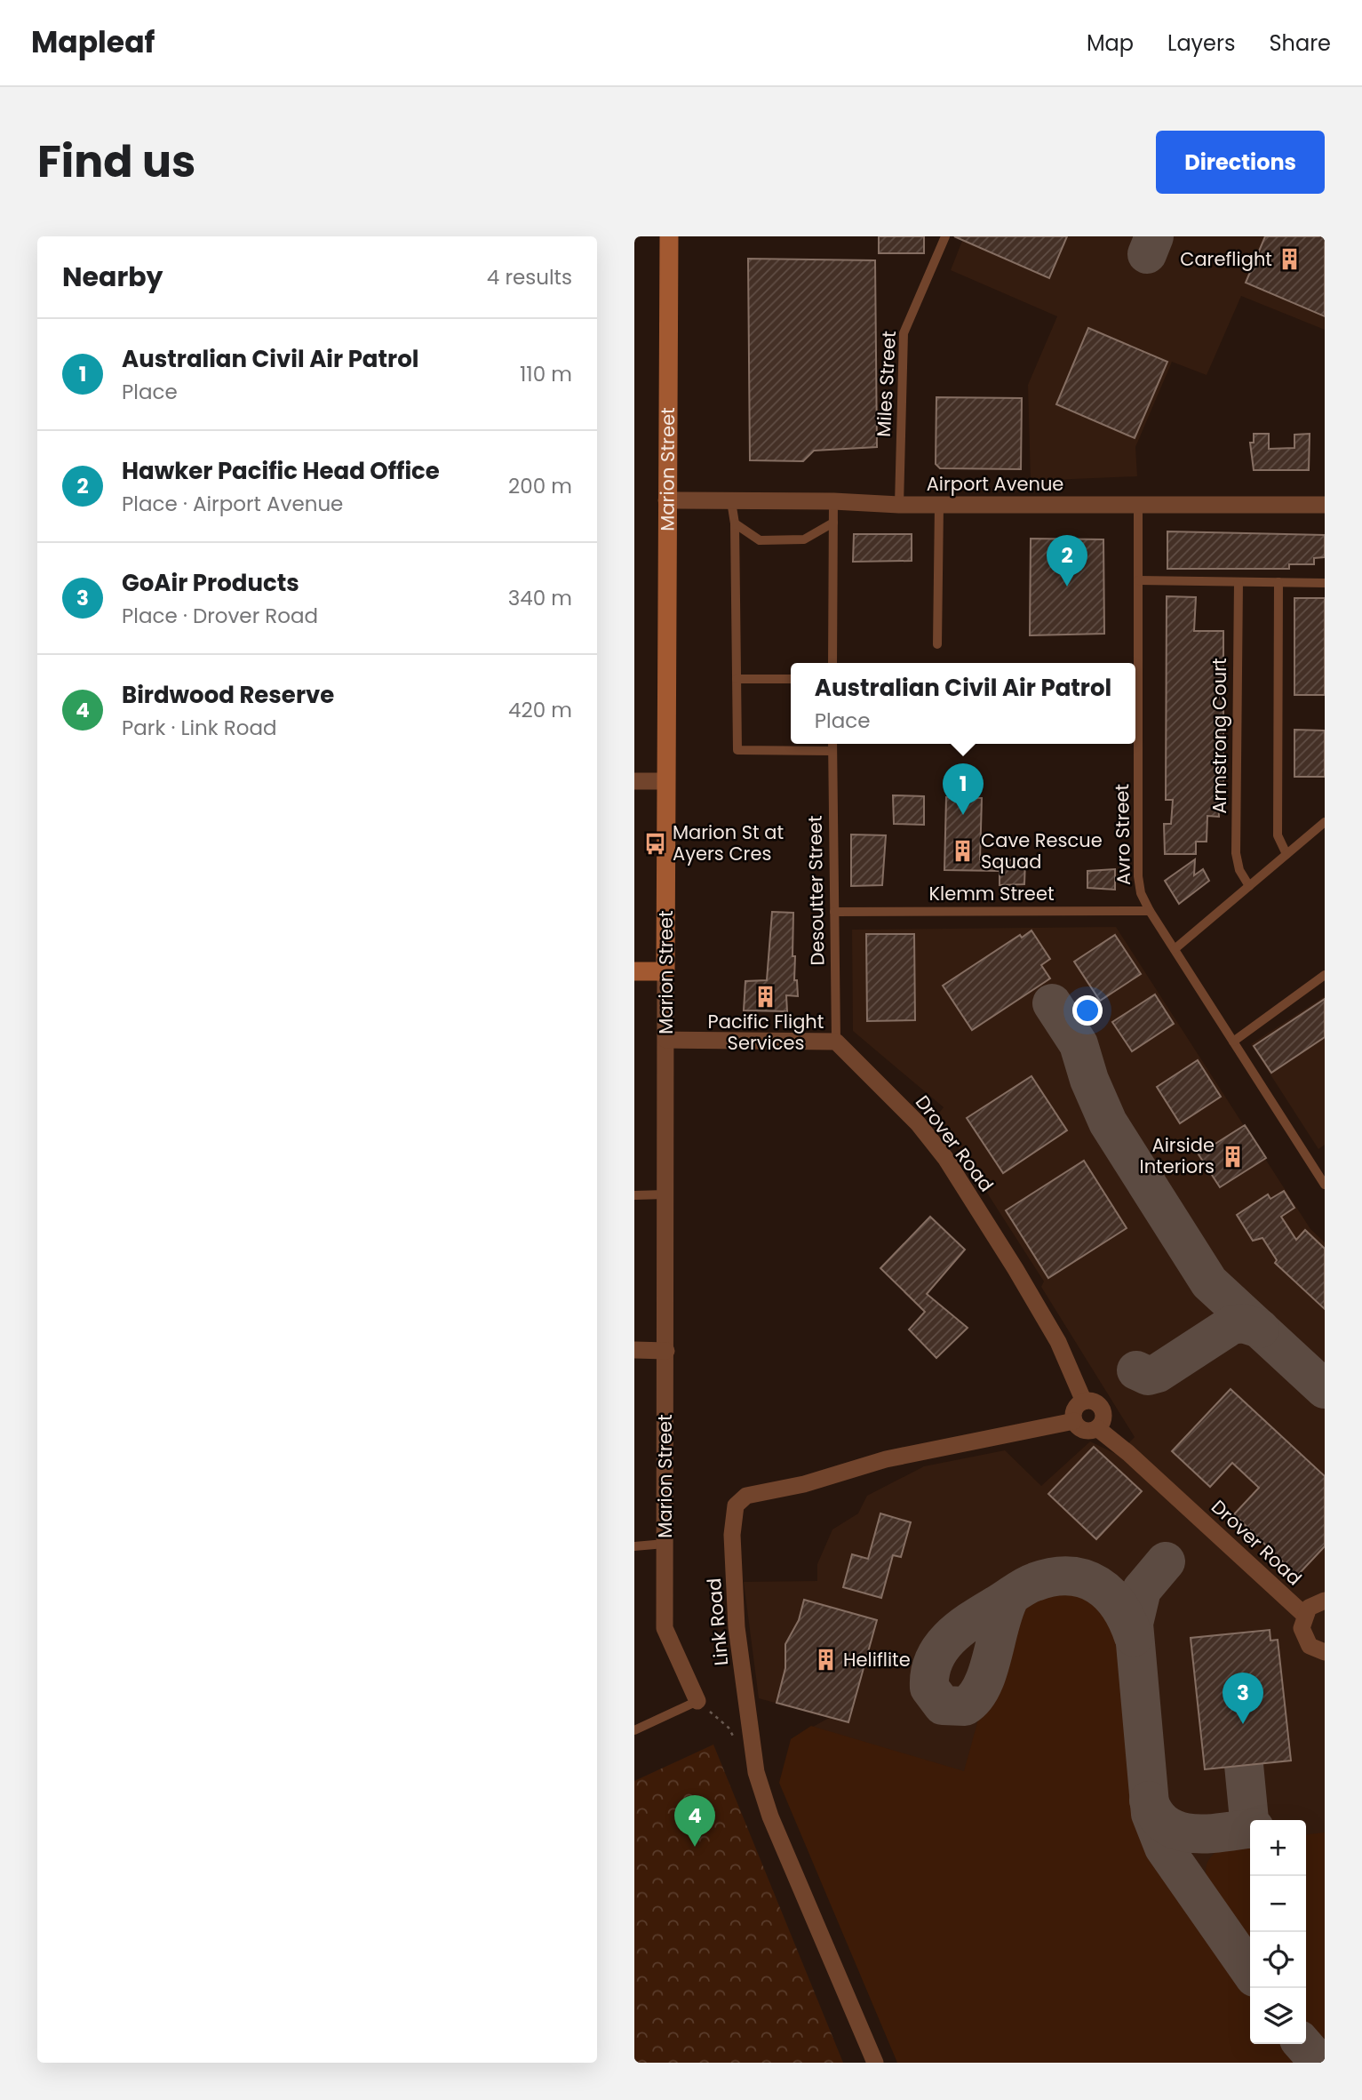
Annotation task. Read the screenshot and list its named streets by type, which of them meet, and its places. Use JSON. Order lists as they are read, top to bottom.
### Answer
{
  "streets": {
    "main road": ["Marion Street"],
    "street": ["Airport Avenue", "Drover Road", "Link Road"],
    "lane": [
      "Miles Street",
      "Armstrong Court",
      "Avro Street",
      "Desoutter Street",
      "Klemm Street"
    ]
  },
  "crossings": [
    ["Miles Street", "Airport Avenue"],
    ["Marion Street", "Airport Avenue"],
    ["Airport Avenue", "Avro Street"],
    ["Avro Street", "Klemm Street"],
    ["Desoutter Street", "Klemm Street"],
    ["Desoutter Street", "Drover Road"],
    ["Drover Road", "Link Road"]
  ],
  "places": {
    "building": [
      "Careflight",
      "Cave Rescue Squad",
      "Pacific Flight Services",
      "Airside Interiors",
      "Heliflite"
    ],
    "bus stop": ["Marion St at Ayers Cres"]
  },
  "page": {
    "header": "Mapleaf",
    "nav": ["Map", "Layers", "Share"],
    "title": "Find us",
    "buttons": "Directions",
    "heading": ["Nearby", "4 results"],
    "list": [
      {
        "mark": "1",
        "name": "Australian Civil Air Patrol",
        "note": "Place",
        "value": "110 m"
      },
      {
        "mark": "2",
        "name": "Hawker Pacific Head Office",
        "note": "Place · Airport Avenue",
        "value": "200 m"
      },
      {
        "mark": "3",
        "name": "GoAir Products",
        "note": "Place · Drover Road",
        "value": "340 m"
      },
      {
        "mark": "4",
        "name": "Birdwood Reserve",
        "note": "Park · Link Road",
        "value": "420 m"
      }
    ],
    "pins": [
      "2",
      "1",
      "3",
      "4"
    ],
    "popup": ["Australian Civil Air Patrol", "Place"],
    "map_buttons": ["+", "−"]
  }
}
